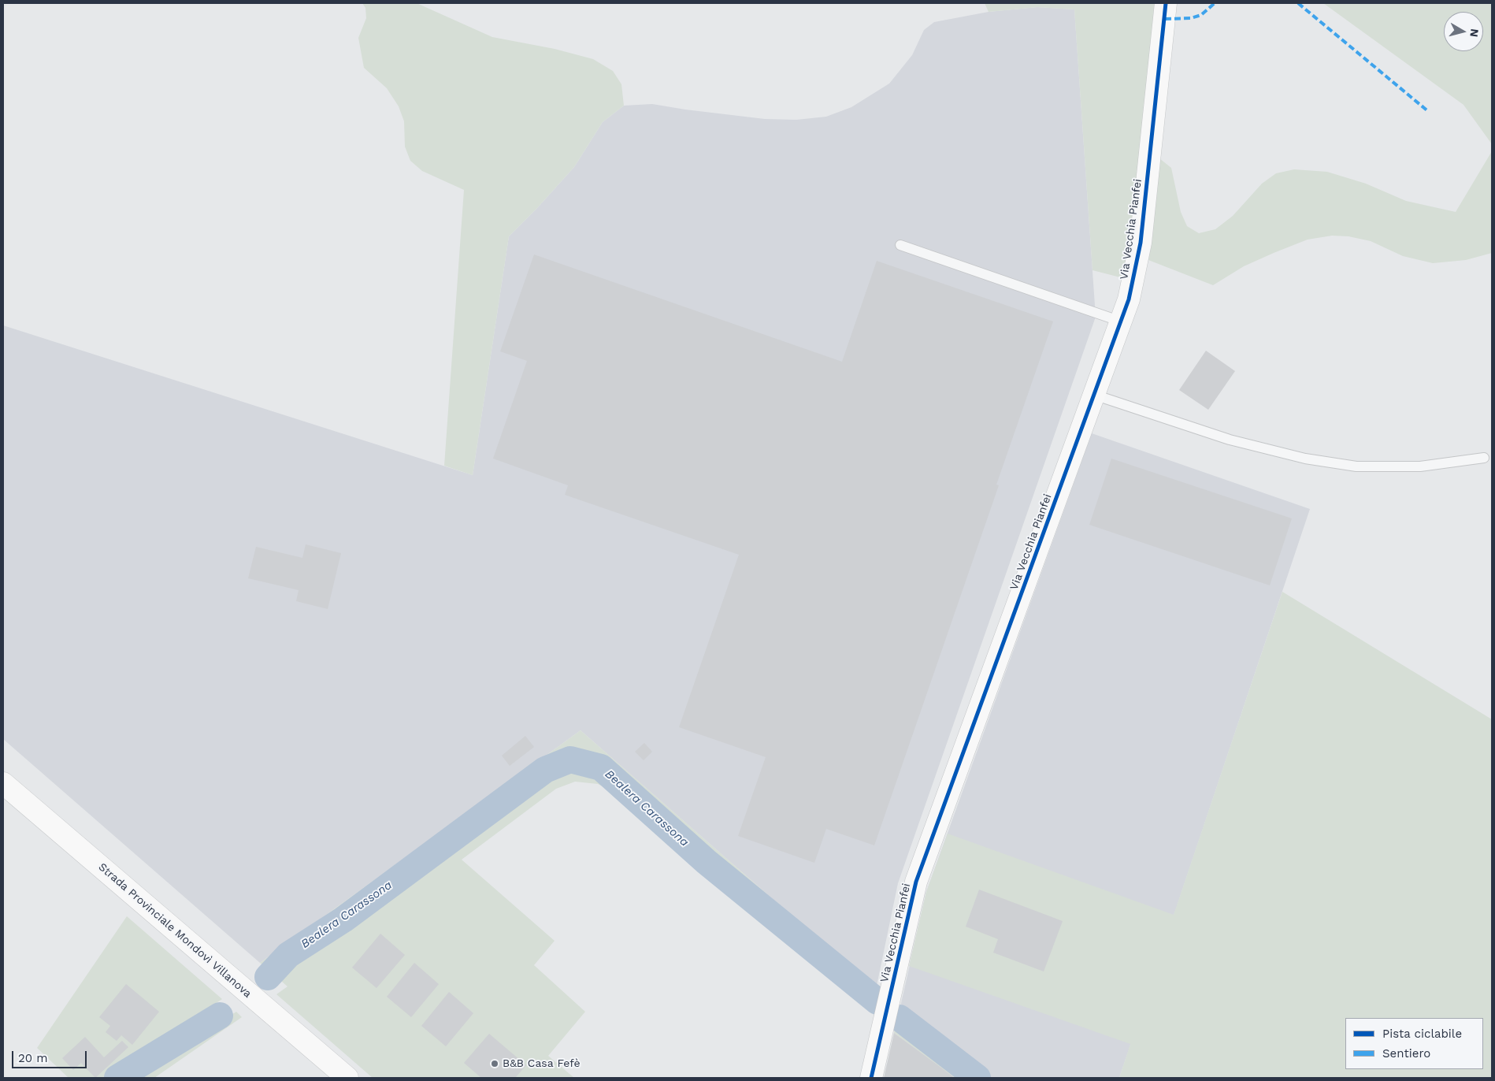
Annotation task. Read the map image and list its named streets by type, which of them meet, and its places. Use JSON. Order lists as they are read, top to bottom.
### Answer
{
  "streets": {
    "street": ["Via Vecchia Pianfei", "Strada Provinciale Mondovì Villanova"]
  },
  "water": ["Bealera Carassona"],
  "places": ["B&B Casa Fefè"],
  "legend": ["Pista ciclabile", "Sentiero"],
  "scale_bar": "20 m",
  "north": "right"
}
